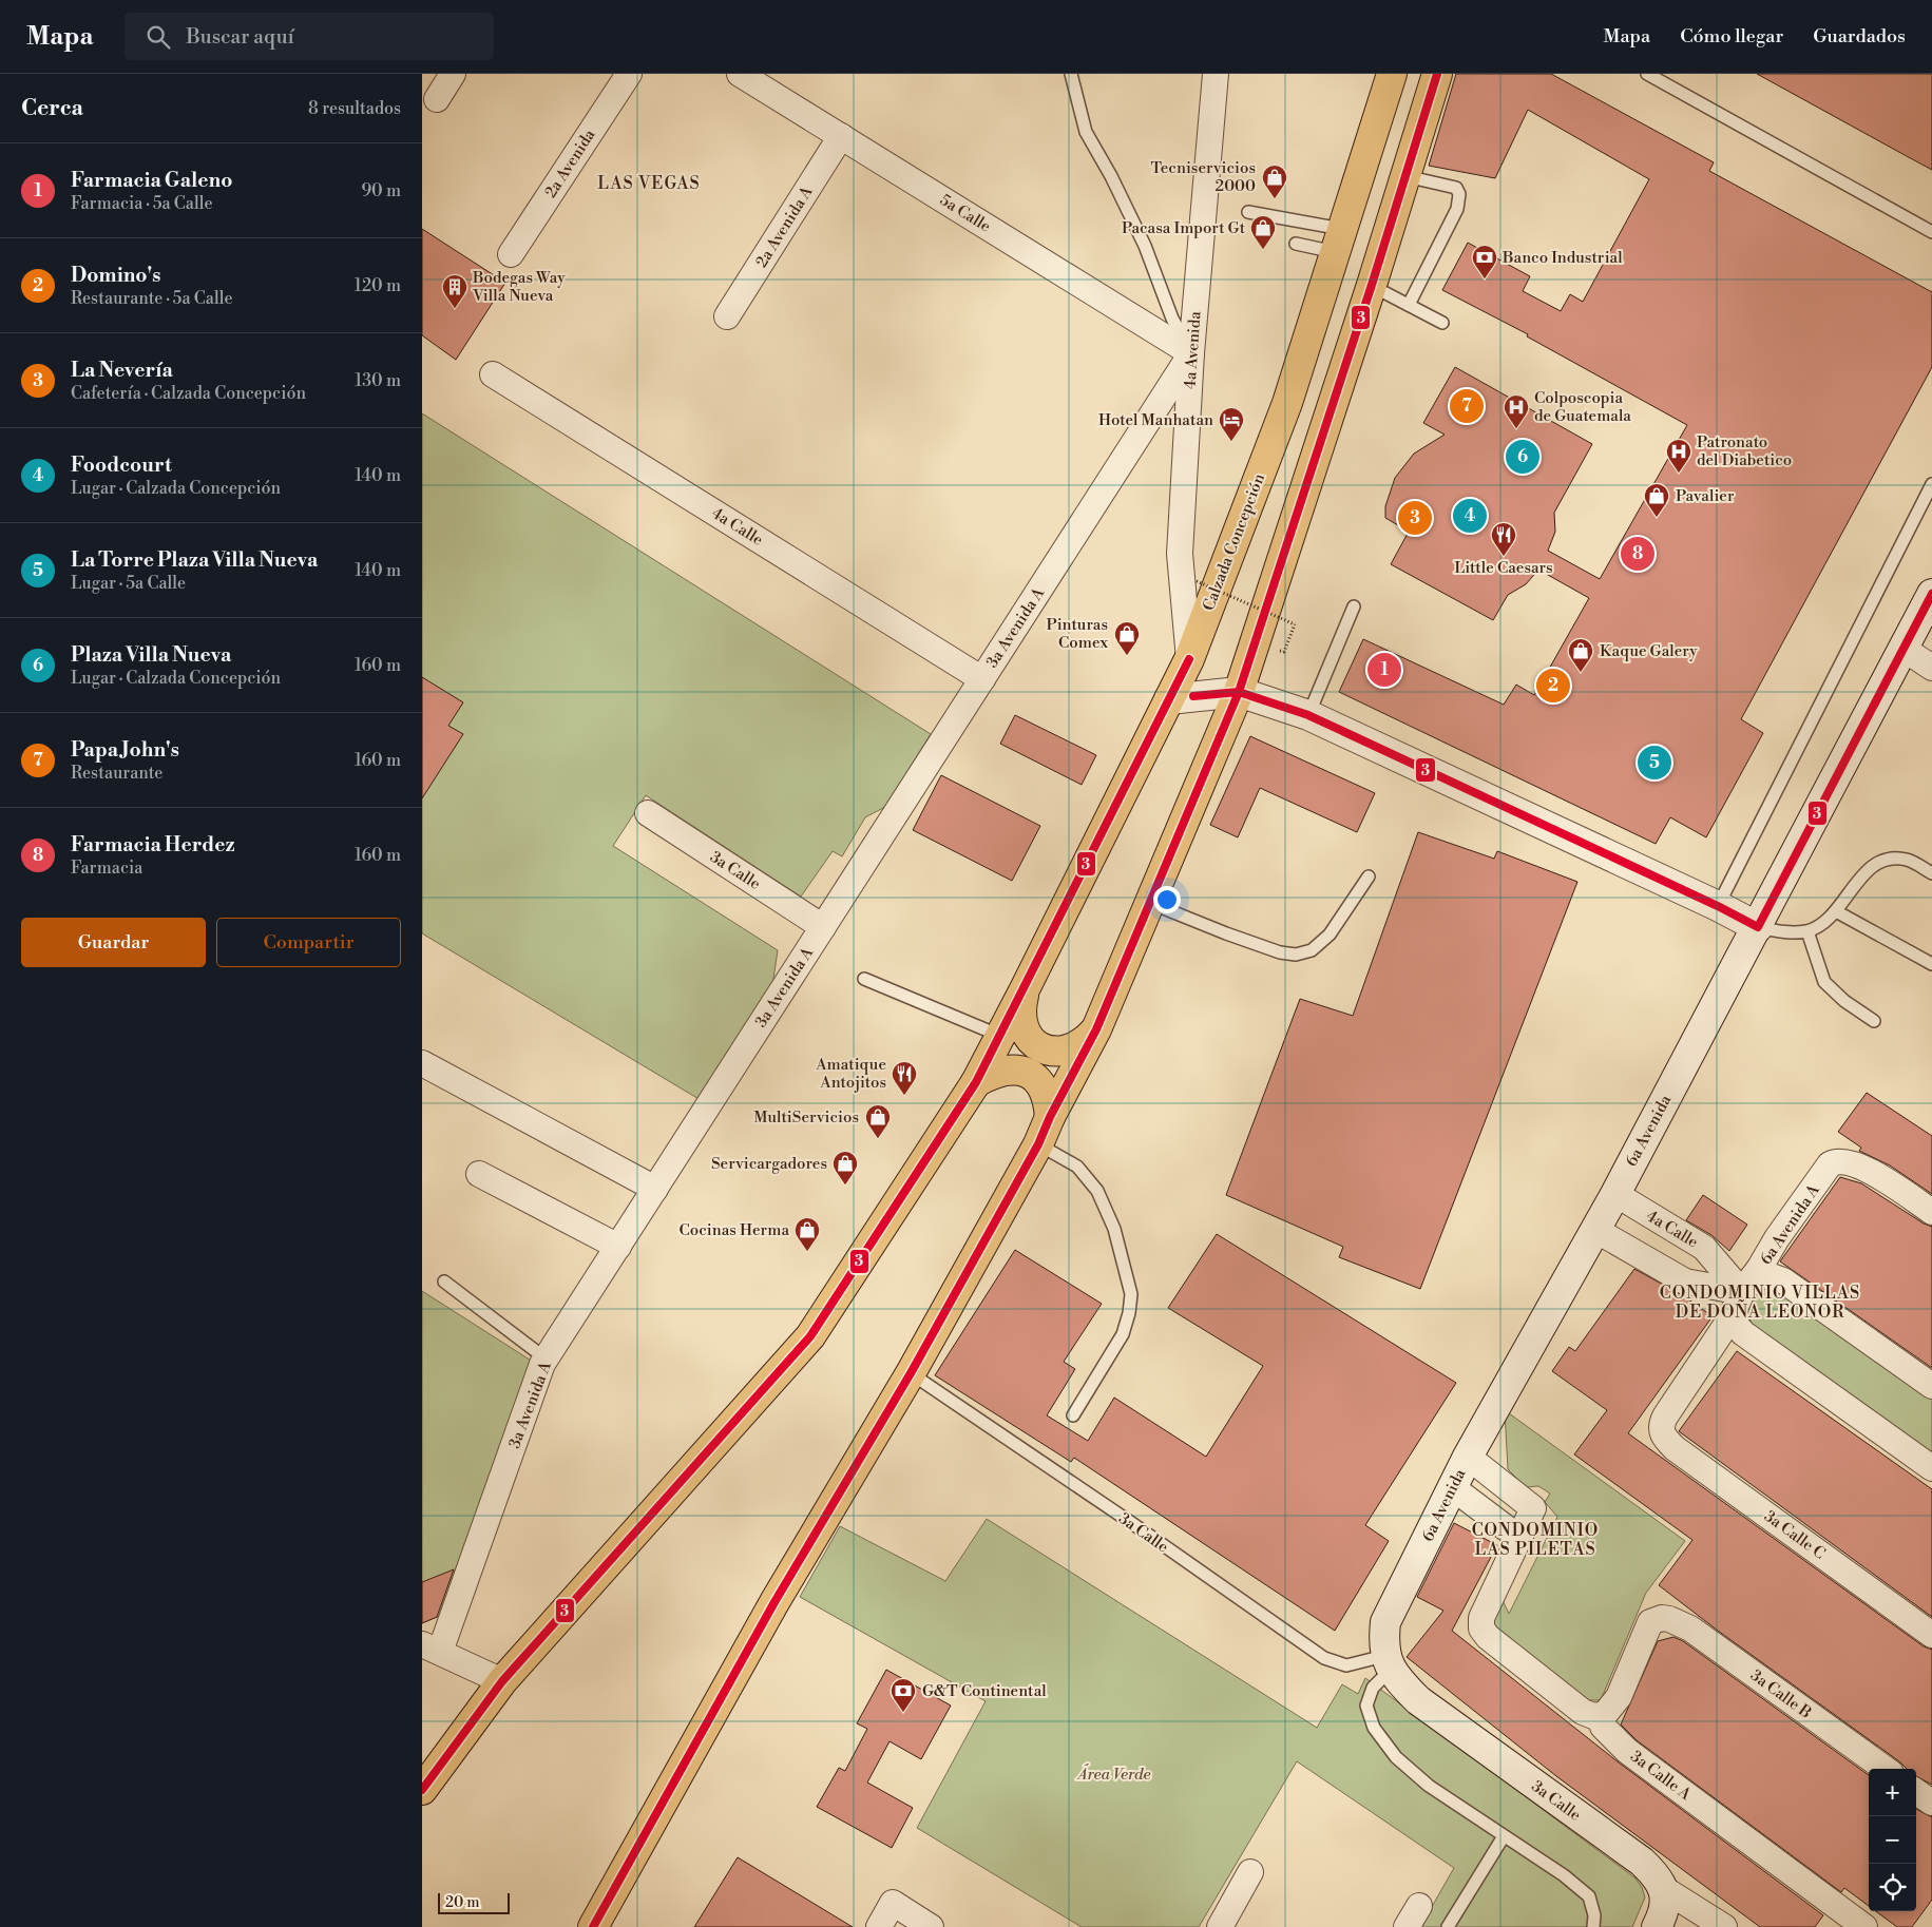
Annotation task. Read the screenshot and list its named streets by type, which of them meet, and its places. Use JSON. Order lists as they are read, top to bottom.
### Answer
{
  "streets": {
    "main road": ["Calzada Concepción", "3a Calle", "6a Avenida"],
    "street": [
      "2a Avenida",
      "5a Calle",
      "2a Avenida A",
      "4a Avenida",
      "4a Calle",
      "3a Avenida A",
      "6a Avenida A",
      "3a Calle C",
      "3a Calle B",
      "3a Calle A"
    ]
  },
  "crossings": [
    ["5a Calle", "2a Avenida A"],
    ["5a Calle", "4a Avenida"],
    ["5a Calle", "3a Avenida A"],
    ["4a Avenida", "Calzada Concepción"],
    ["4a Avenida", "3a Avenida A"],
    ["4a Calle", "3a Avenida A"],
    ["4a Calle", "6a Avenida"],
    ["4a Calle", "6a Avenida A"],
    ["3a Avenida A", "3a Calle"],
    ["3a Calle", "6a Avenida"],
    ["6a Avenida A", "3a Calle C"],
    ["3a Calle B", "3a Calle A"]
  ],
  "districts": ["LAS VEGAS", "CONDOMINIO VILLAS DE DOÑA LEONOR", "CONDOMINIO LAS PILETAS"],
  "parks": ["Área Verde"],
  "places": {
    "shop": [
      "Tecniservicios 2000",
      "Pacasa Import Gt",
      "Pavalier",
      "Pinturas Comex",
      "Kaque Galery",
      "MultiServicios",
      "Servicargadores",
      "Cocinas Herma"
    ],
    "bank": ["Banco Industrial", "G&T Continental"],
    "building": ["Bodegas Way Villa Nueva"],
    "hospital": ["Colposcopia de Guatemala", "Patronato del Diabetico"],
    "hotel": ["Hotel Manhatan"],
    "restaurant": ["Little Caesars", "Amatique Antojitos"]
  },
  "lines": ["transit line 3"],
  "scale_bar": "20 m",
  "page": {
    "header": "Mapa",
    "search": "Buscar aquí",
    "nav": ["Mapa", "Cómo llegar", "Guardados"],
    "heading": ["Cerca", "8 resultados"],
    "list": [
      {
        "mark": "1",
        "name": "Farmacia Galeno",
        "note": "Farmacia · 5a Calle",
        "value": "90 m"
      },
      {
        "mark": "2",
        "name": "Domino's",
        "note": "Restaurante · 5a Calle",
        "value": "120 m"
      },
      {
        "mark": "3",
        "name": "La Nevería",
        "note": "Cafetería · Calzada Concepción",
        "value": "130 m"
      },
      {
        "mark": "4",
        "name": "Foodcourt",
        "note": "Lugar · Calzada Concepción",
        "value": "140 m"
      },
      {
        "mark": "5",
        "name": "La Torre Plaza Villa Nueva",
        "note": "Lugar · 5a Calle",
        "value": "140 m"
      },
      {
        "mark": "6",
        "name": "Plaza Villa Nueva",
        "note": "Lugar · Calzada Concepción",
        "value": "160 m"
      },
      {
        "mark": "7",
        "name": "Papa John's",
        "note": "Restaurante",
        "value": "160 m"
      },
      {
        "mark": "8",
        "name": "Farmacia Herdez",
        "note": "Farmacia",
        "value": "160 m"
      }
    ],
    "pins": [
      "7",
      "6",
      "4",
      "3",
      "8",
      "1",
      "2",
      "5"
    ],
    "buttons": ["Guardar", "Compartir"],
    "map_buttons": ["+", "−"],
    "scale": "20 m"
  }
}
